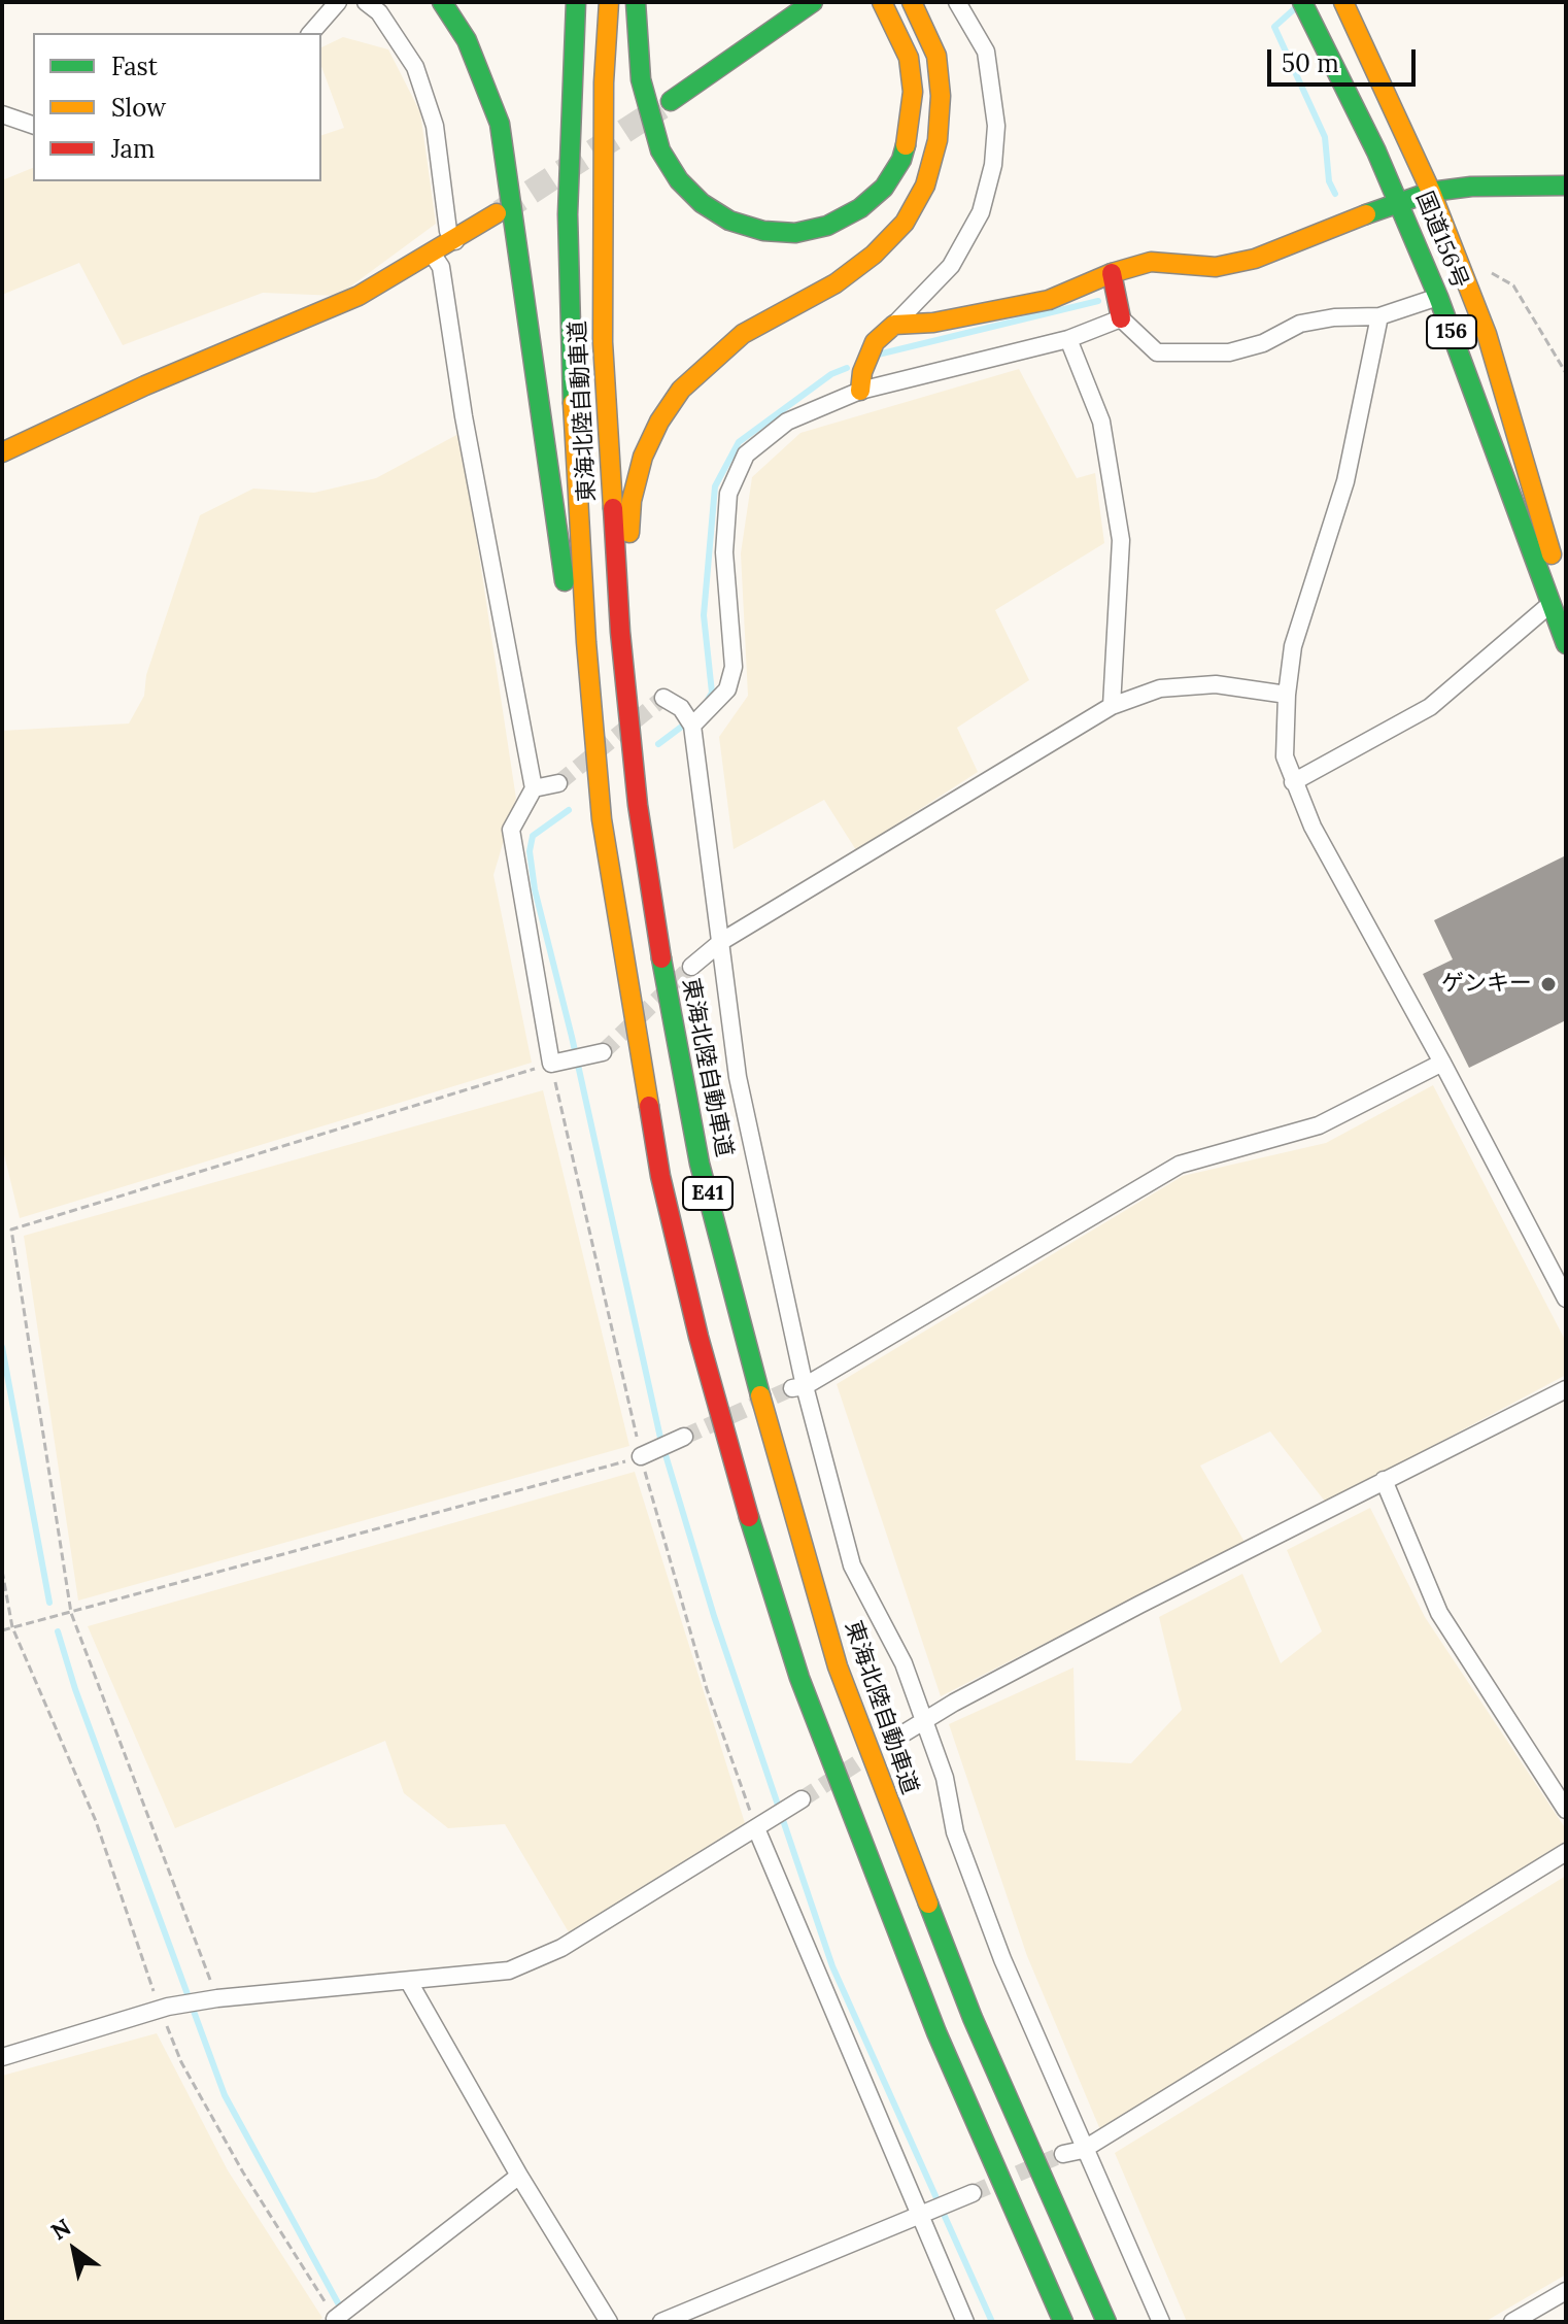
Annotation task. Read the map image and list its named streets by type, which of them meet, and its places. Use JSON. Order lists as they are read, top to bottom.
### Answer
{
  "streets": {
    "main road": [
      "国道156号",
      "156",
      "東海北陸自動車道",
      "E41"
    ]
  },
  "places": ["ゲンキー"],
  "legend": ["Fast", "Slow", "Jam"],
  "scale_bar": "50 m",
  "north": "top left"
}
